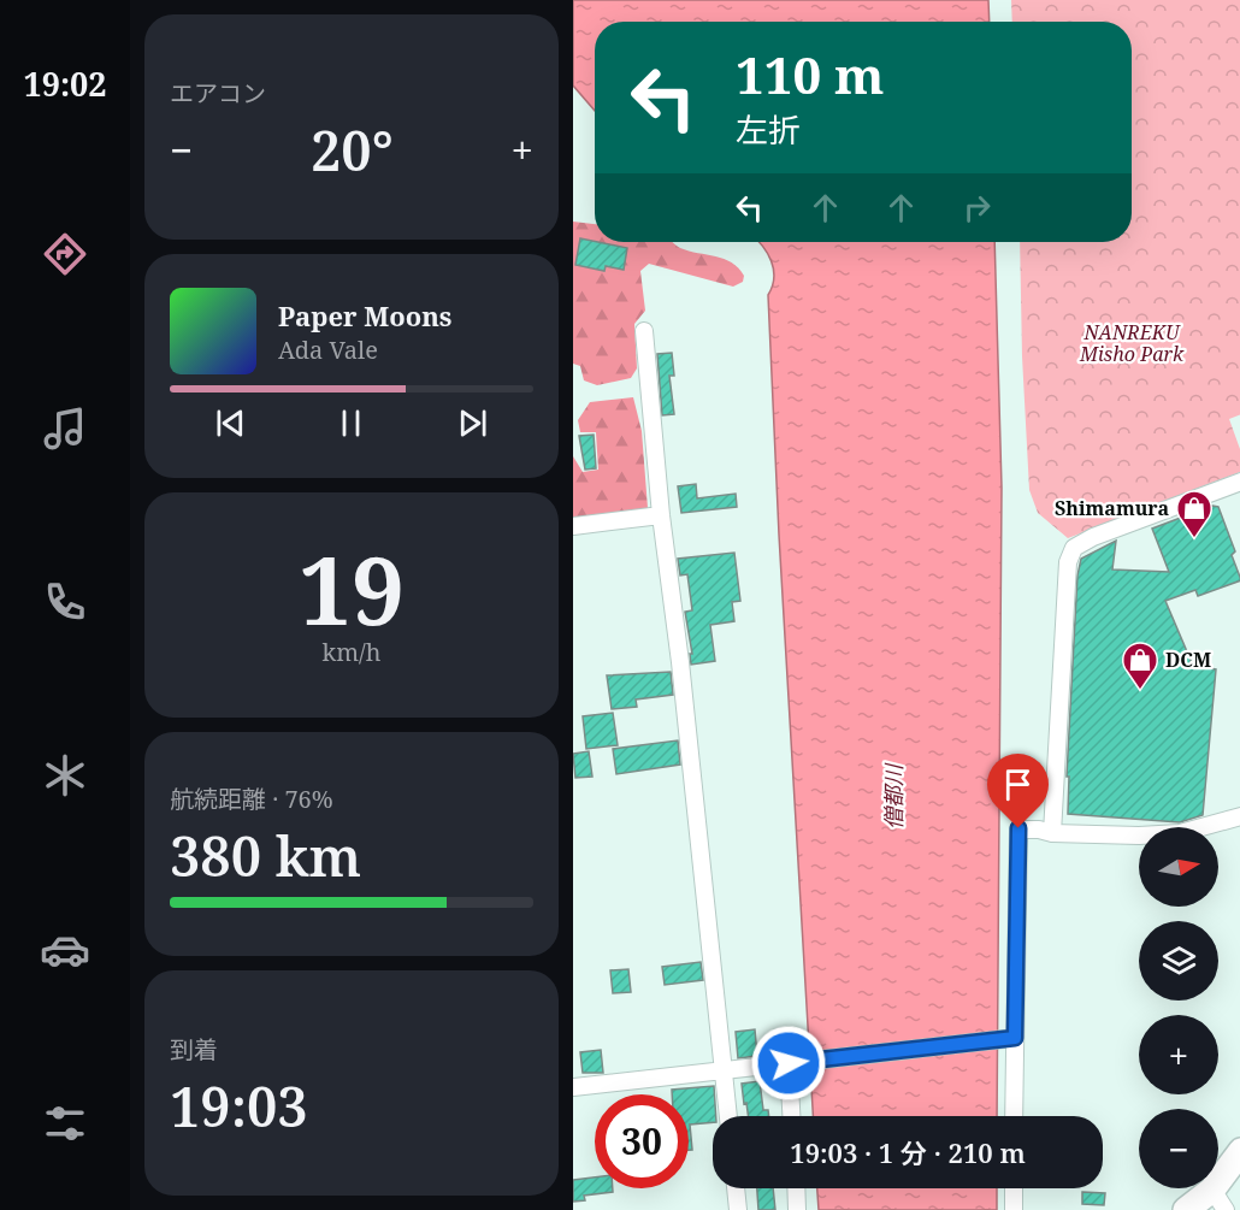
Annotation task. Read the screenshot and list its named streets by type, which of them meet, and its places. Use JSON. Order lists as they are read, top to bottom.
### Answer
{
  "water": ["僧都川"],
  "parks": ["NANREKU Misho Park"],
  "places": {
    "shop": ["Shimamura", "DCM"]
  },
  "north": "right",
  "page": {
    "tabs": "19:02",
    "tile": [
      "エアコン",
      ["19", "km/h"],
      ["航続距離 · 76%", "380 km"],
      ["到着", "19:03"]
    ],
    "turn": ["110 m", "左折"],
    "heat": ["−", "20°", "+"],
    "song": ["Paper Moons", "Ada Vale"],
    "map_buttons": ["+", "−"],
    "limit": "30",
    "trip": "19:03 · 1 分 · 210 m"
  }
}
